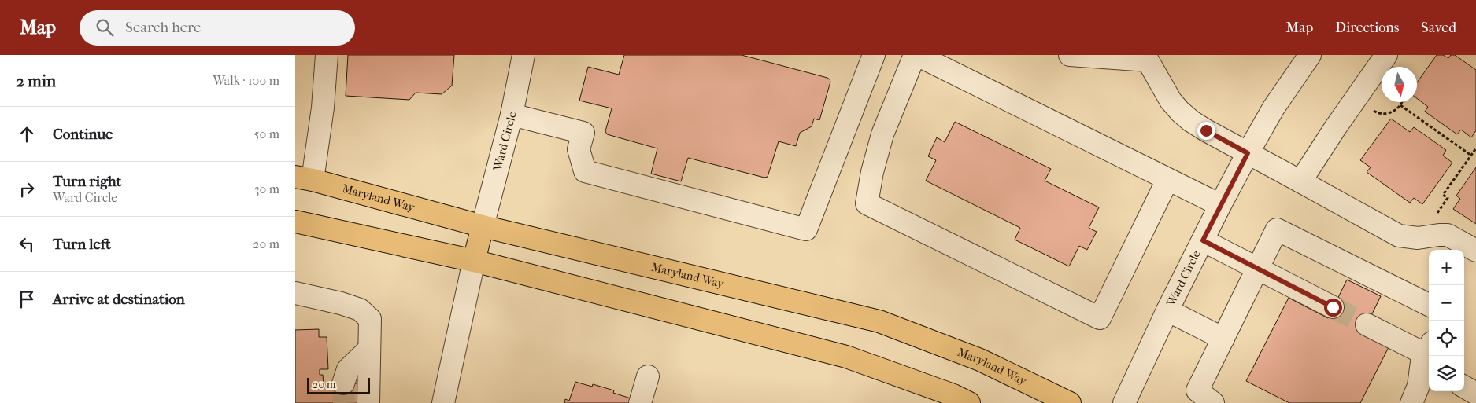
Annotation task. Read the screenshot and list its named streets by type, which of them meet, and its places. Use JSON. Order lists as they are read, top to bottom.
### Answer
{
  "streets": {
    "main road": ["Maryland Way"],
    "street": ["Ward Circle"]
  },
  "crossings": [
    ["Ward Circle", "Maryland Way"]
  ],
  "scale_bar": "20 m",
  "north": "bottom",
  "page": {
    "header": "Map",
    "search": "Search here",
    "nav": ["Map", "Directions", "Saved"],
    "heading": ["2 min", "Walk · 100 m"],
    "list": [
      ["Continue", "50 m"],
      ["Turn right", "Ward Circle", "30 m"],
      ["Turn left", "20 m"],
      "Arrive at destination"
    ],
    "map_buttons": ["+", "−"],
    "scale": "20 m"
  }
}
